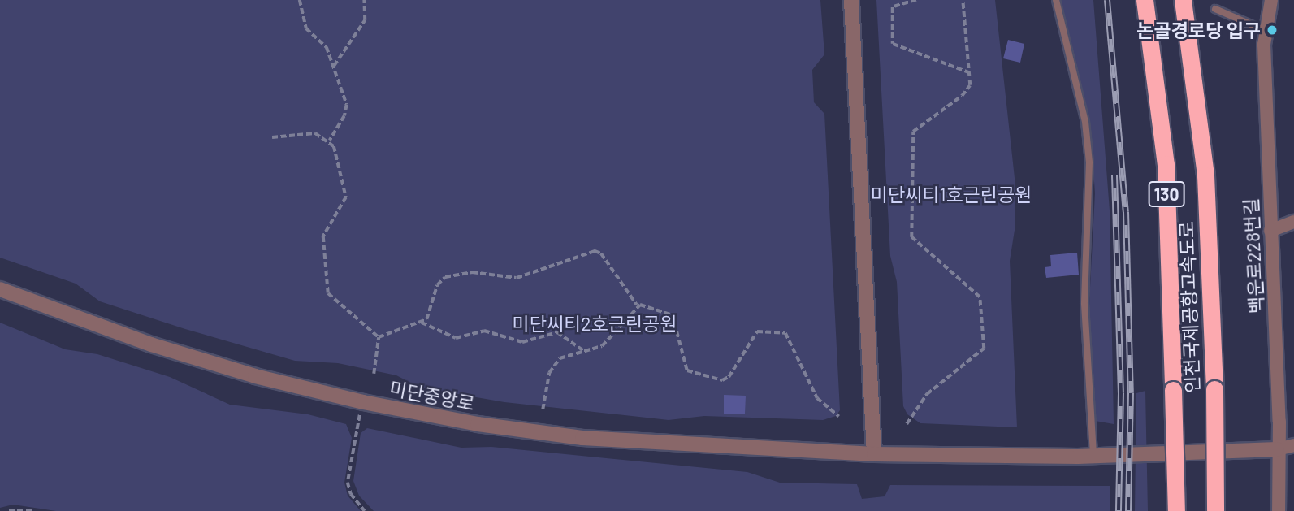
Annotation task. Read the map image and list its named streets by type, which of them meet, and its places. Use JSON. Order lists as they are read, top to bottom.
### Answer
{
  "streets": {
    "highway": ["130", "인천국제공항고속도로"],
    "street": ["백운로228번길", "미단중앙로"]
  },
  "crossings": [
    ["백운로228번길", "미단중앙로"]
  ],
  "parks": ["미단씨티1호근린공원", "미단씨티2호근린공원"],
  "places": ["논골경로당 입구"]
}
